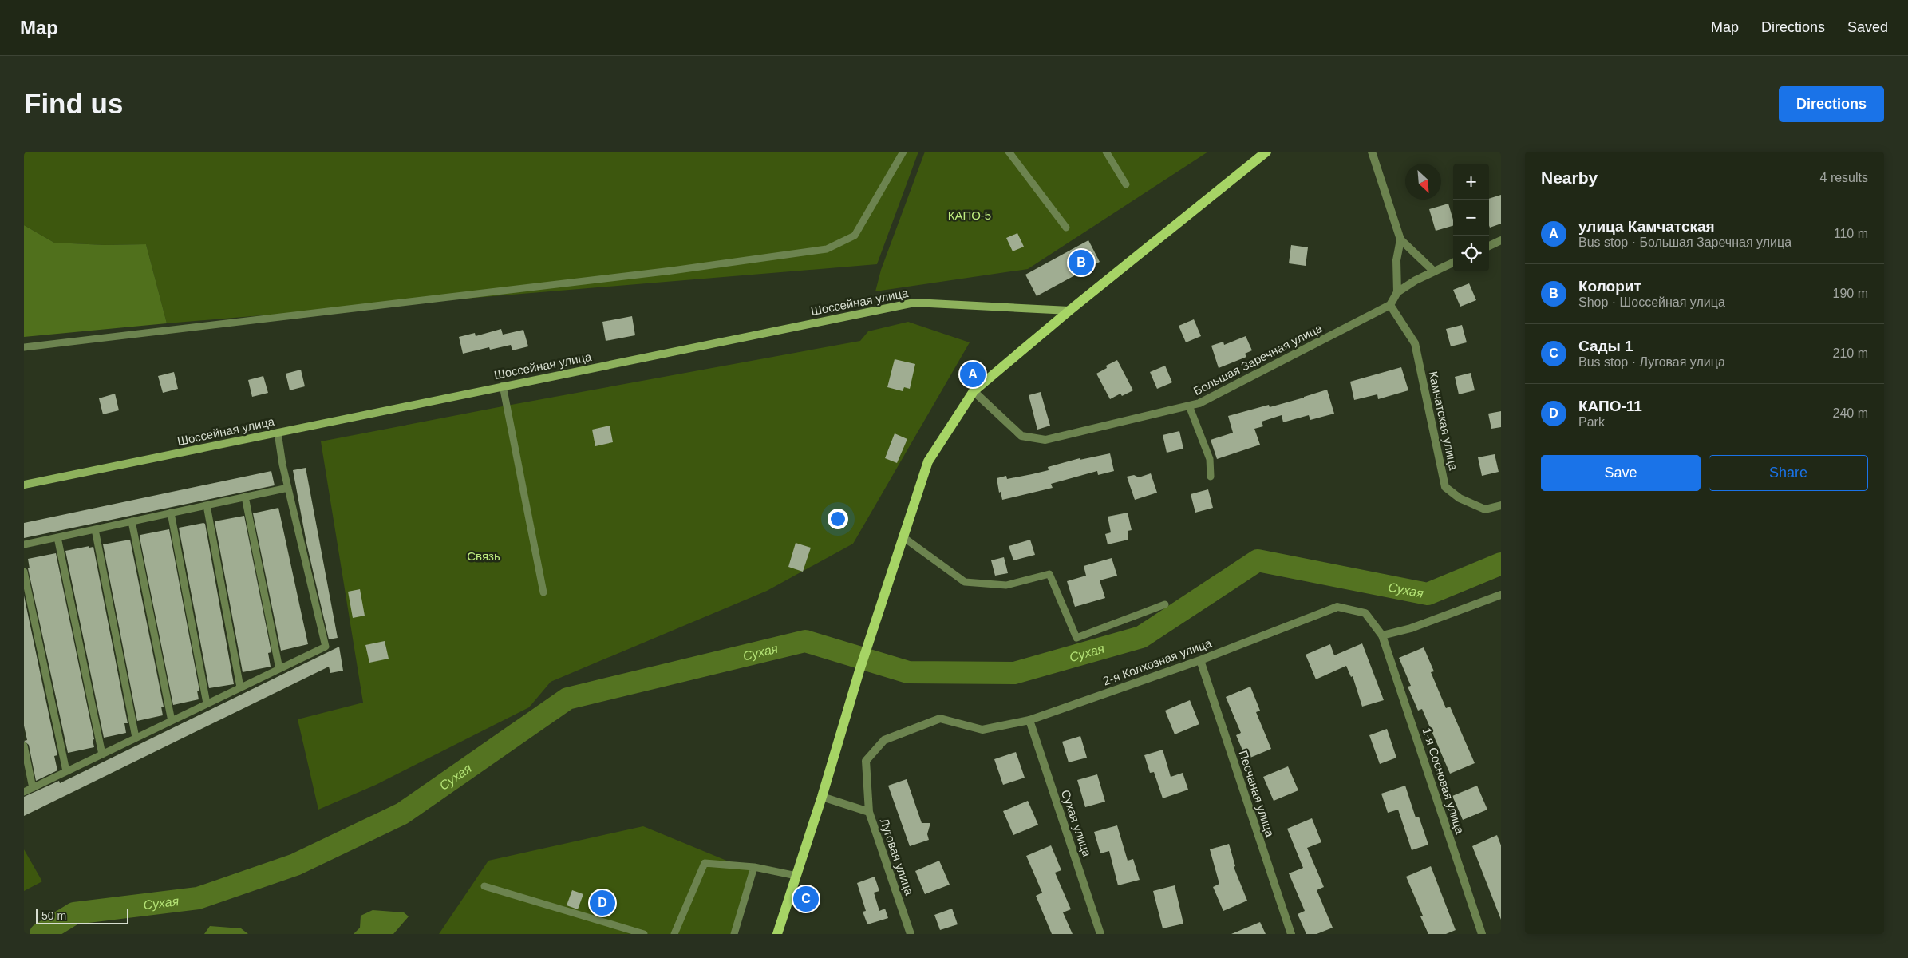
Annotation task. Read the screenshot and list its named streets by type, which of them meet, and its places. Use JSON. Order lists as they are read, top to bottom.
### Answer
{
  "streets": {
    "street": [
      "Шоссейная улица",
      "Большая Заречная улица",
      "Камчатская улица",
      "2-я Колхозная улица",
      "1-я Сосновая улица",
      "Песчаная улица",
      "Сухая улица",
      "Луговая улица"
    ]
  },
  "crossings": [
    ["Большая Заречная улица", "Камчатская улица"],
    ["2-я Колхозная улица", "1-я Сосновая улица"],
    ["2-я Колхозная улица", "Песчаная улица"],
    ["2-я Колхозная улица", "Сухая улица"],
    ["2-я Колхозная улица", "Луговая улица"]
  ],
  "water": ["Сухая"],
  "parks": ["КАПО-5", "Связь"],
  "scale_bar": "50 m",
  "north": "bottom right",
  "page": {
    "header": "Map",
    "nav": ["Map", "Directions", "Saved"],
    "buttons": [
      "Directions",
      ["Save", "Share"]
    ],
    "title": "Find us",
    "heading": ["Nearby", "4 results"],
    "map_buttons": ["+", "−"],
    "list": [
      {
        "mark": "A",
        "name": "улица Камчатская",
        "note": "Bus stop · Большая Заречная улица",
        "value": "110 m"
      },
      {
        "mark": "B",
        "name": "Колорит",
        "note": "Shop · Шоссейная улица",
        "value": "190 m"
      },
      {
        "mark": "C",
        "name": "Сады 1",
        "note": "Bus stop · Луговая улица",
        "value": "210 m"
      },
      {
        "mark": "D",
        "name": "КАПО-11",
        "note": "Park",
        "value": "240 m"
      }
    ],
    "pins": [
      "B",
      "A",
      "C",
      "D"
    ],
    "scale": "50 m"
  }
}
